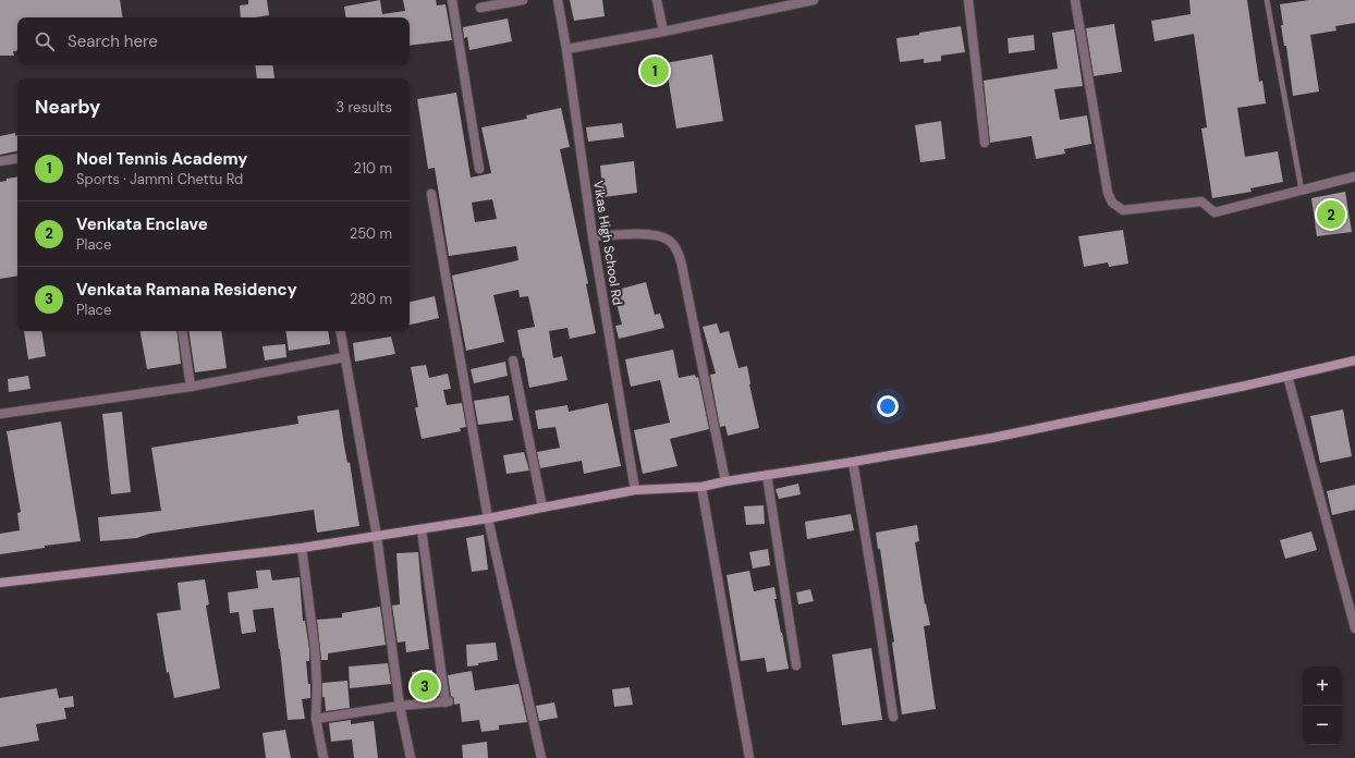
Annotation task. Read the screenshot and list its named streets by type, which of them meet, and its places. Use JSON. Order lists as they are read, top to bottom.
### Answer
{
  "streets": {
    "street": ["Vikas High School Rd"]
  },
  "page": {
    "search": "Search here",
    "pins": ["1", "2", "3"],
    "heading": ["Nearby", "3 results"],
    "list": [
      {
        "mark": "1",
        "name": "Noel Tennis Academy",
        "note": "Sports · Jammi Chettu Rd",
        "value": "210 m"
      },
      {
        "mark": "2",
        "name": "Venkata Enclave",
        "note": "Place",
        "value": "250 m"
      },
      {
        "mark": "3",
        "name": "Venkata Ramana Residency",
        "note": "Place",
        "value": "280 m"
      }
    ],
    "map_buttons": ["+", "−"]
  }
}
